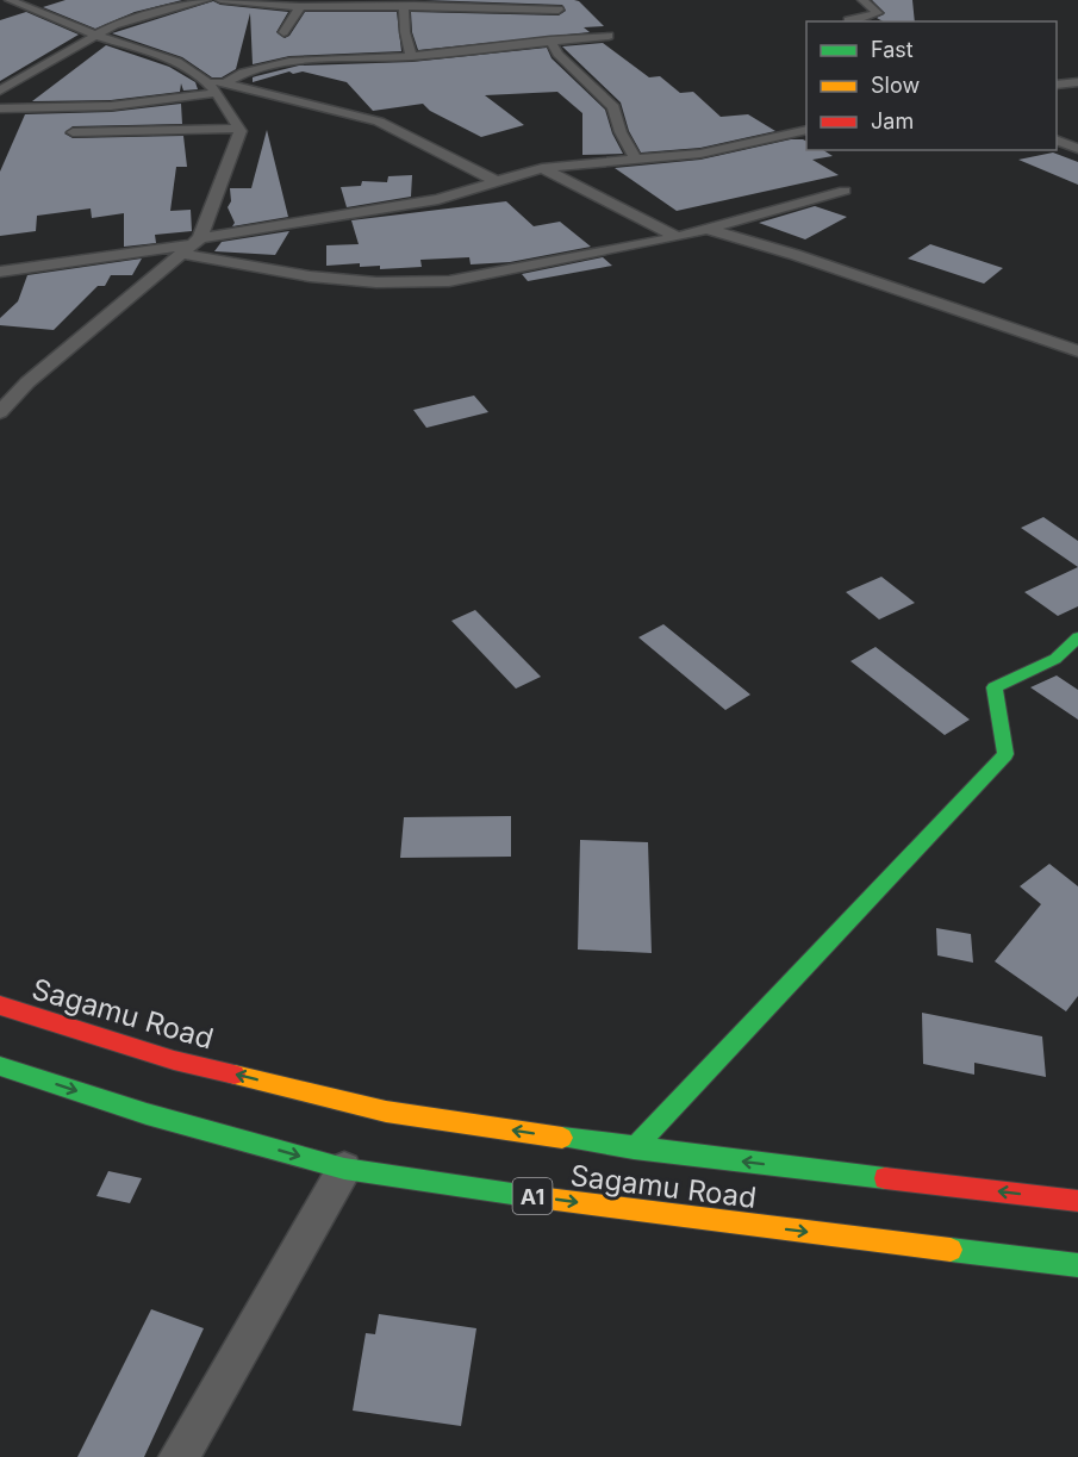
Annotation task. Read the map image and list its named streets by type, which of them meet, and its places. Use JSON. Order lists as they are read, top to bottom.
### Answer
{
  "streets": {
    "main road": ["Sagamu Road", "A1"]
  },
  "legend": ["Fast", "Slow", "Jam"]
}
